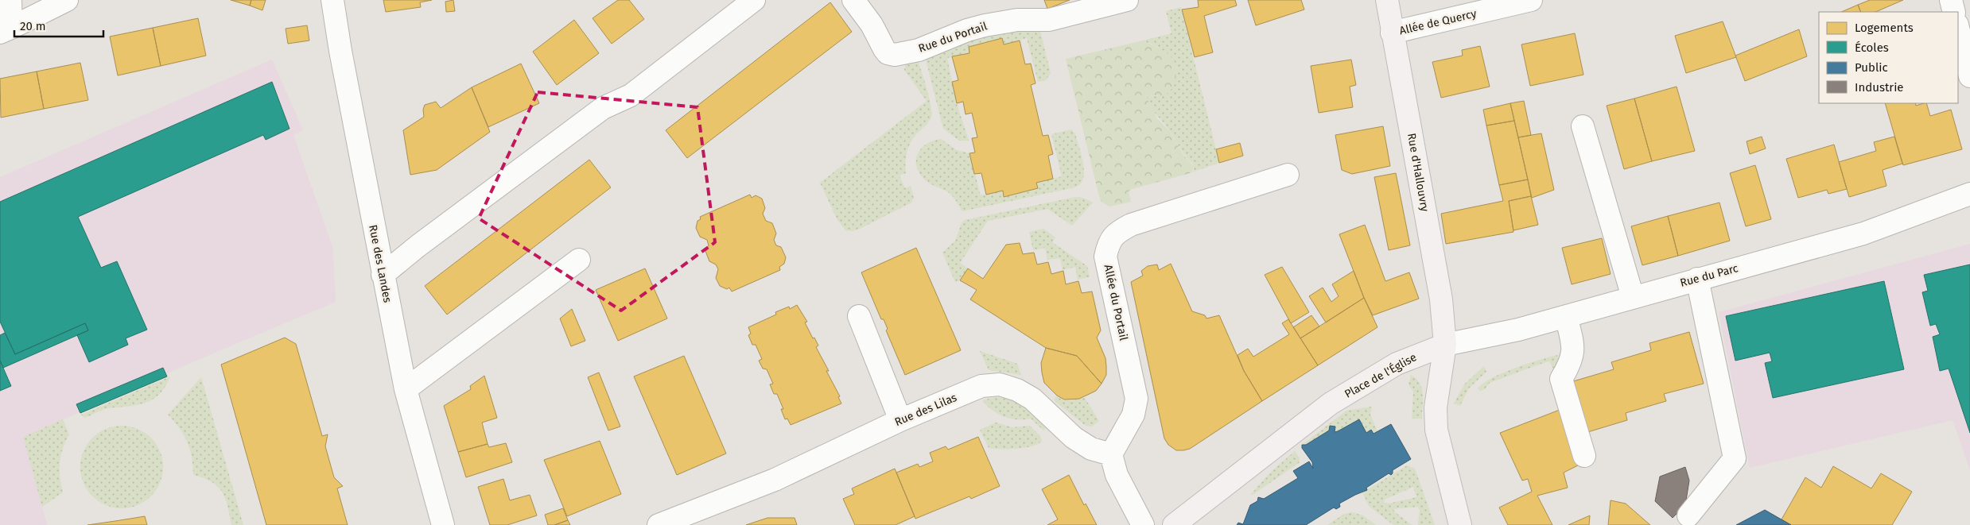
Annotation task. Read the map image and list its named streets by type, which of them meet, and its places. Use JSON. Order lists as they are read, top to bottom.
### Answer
{
  "streets": {
    "main road": ["Rue d'Hallouvry", "Place de l'Église"],
    "street": [
      "Allée de Quercy",
      "Rue du Portail",
      "Rue des Landes",
      "Rue du Parc",
      "Allée du Portail",
      "Rue des Lilas"
    ]
  },
  "crossings": [
    ["Allée de Quercy", "Rue d'Hallouvry"],
    ["Rue d'Hallouvry", "Rue du Parc"],
    ["Rue d'Hallouvry", "Place de l'Église"],
    ["Rue du Parc", "Place de l'Église"],
    ["Allée du Portail", "Rue des Lilas"]
  ],
  "legend": [
    "Logements",
    "Écoles",
    "Public",
    "Industrie"
  ],
  "scale_bar": "20 m"
}
